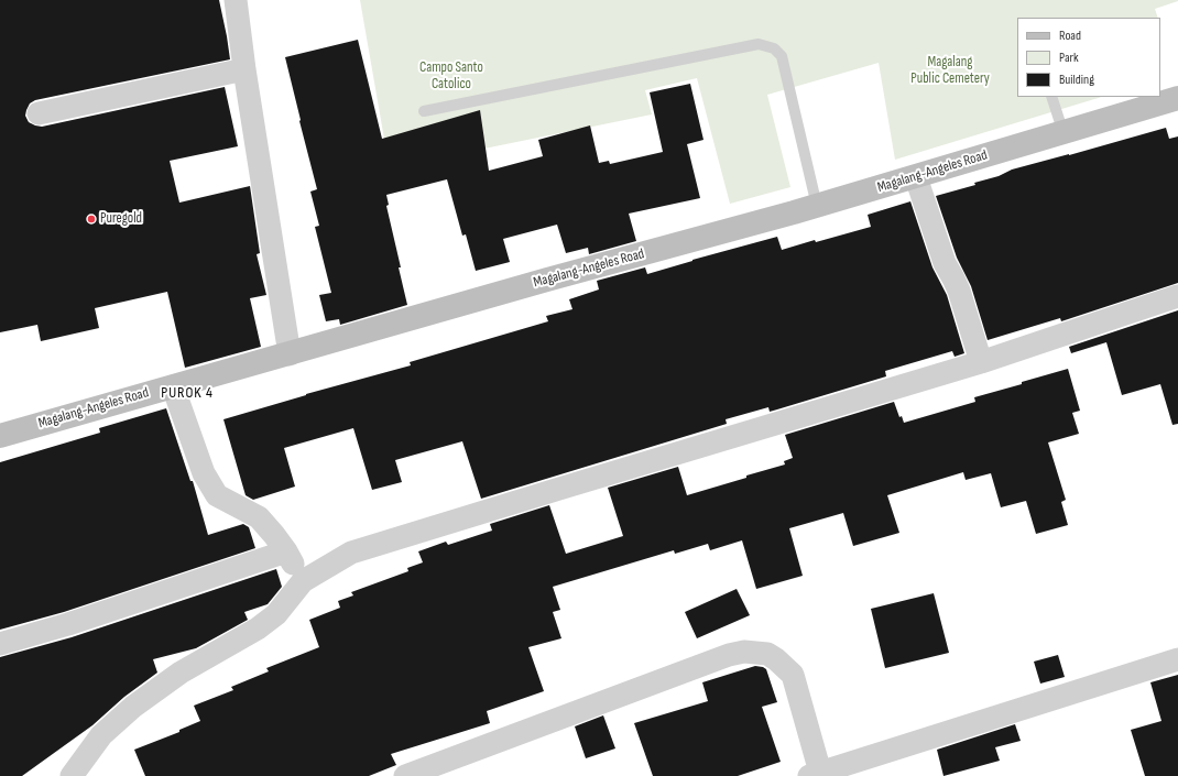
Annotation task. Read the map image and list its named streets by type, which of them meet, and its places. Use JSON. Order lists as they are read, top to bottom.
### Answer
{
  "streets": {
    "main road": ["Magalang-Angeles Road"]
  },
  "districts": ["PUROK 4"],
  "parks": ["Magalang Public Cemetery", "Campo Santo Catolico"],
  "places": ["Puregold"],
  "legend": ["Road", "Park", "Building"]
}
